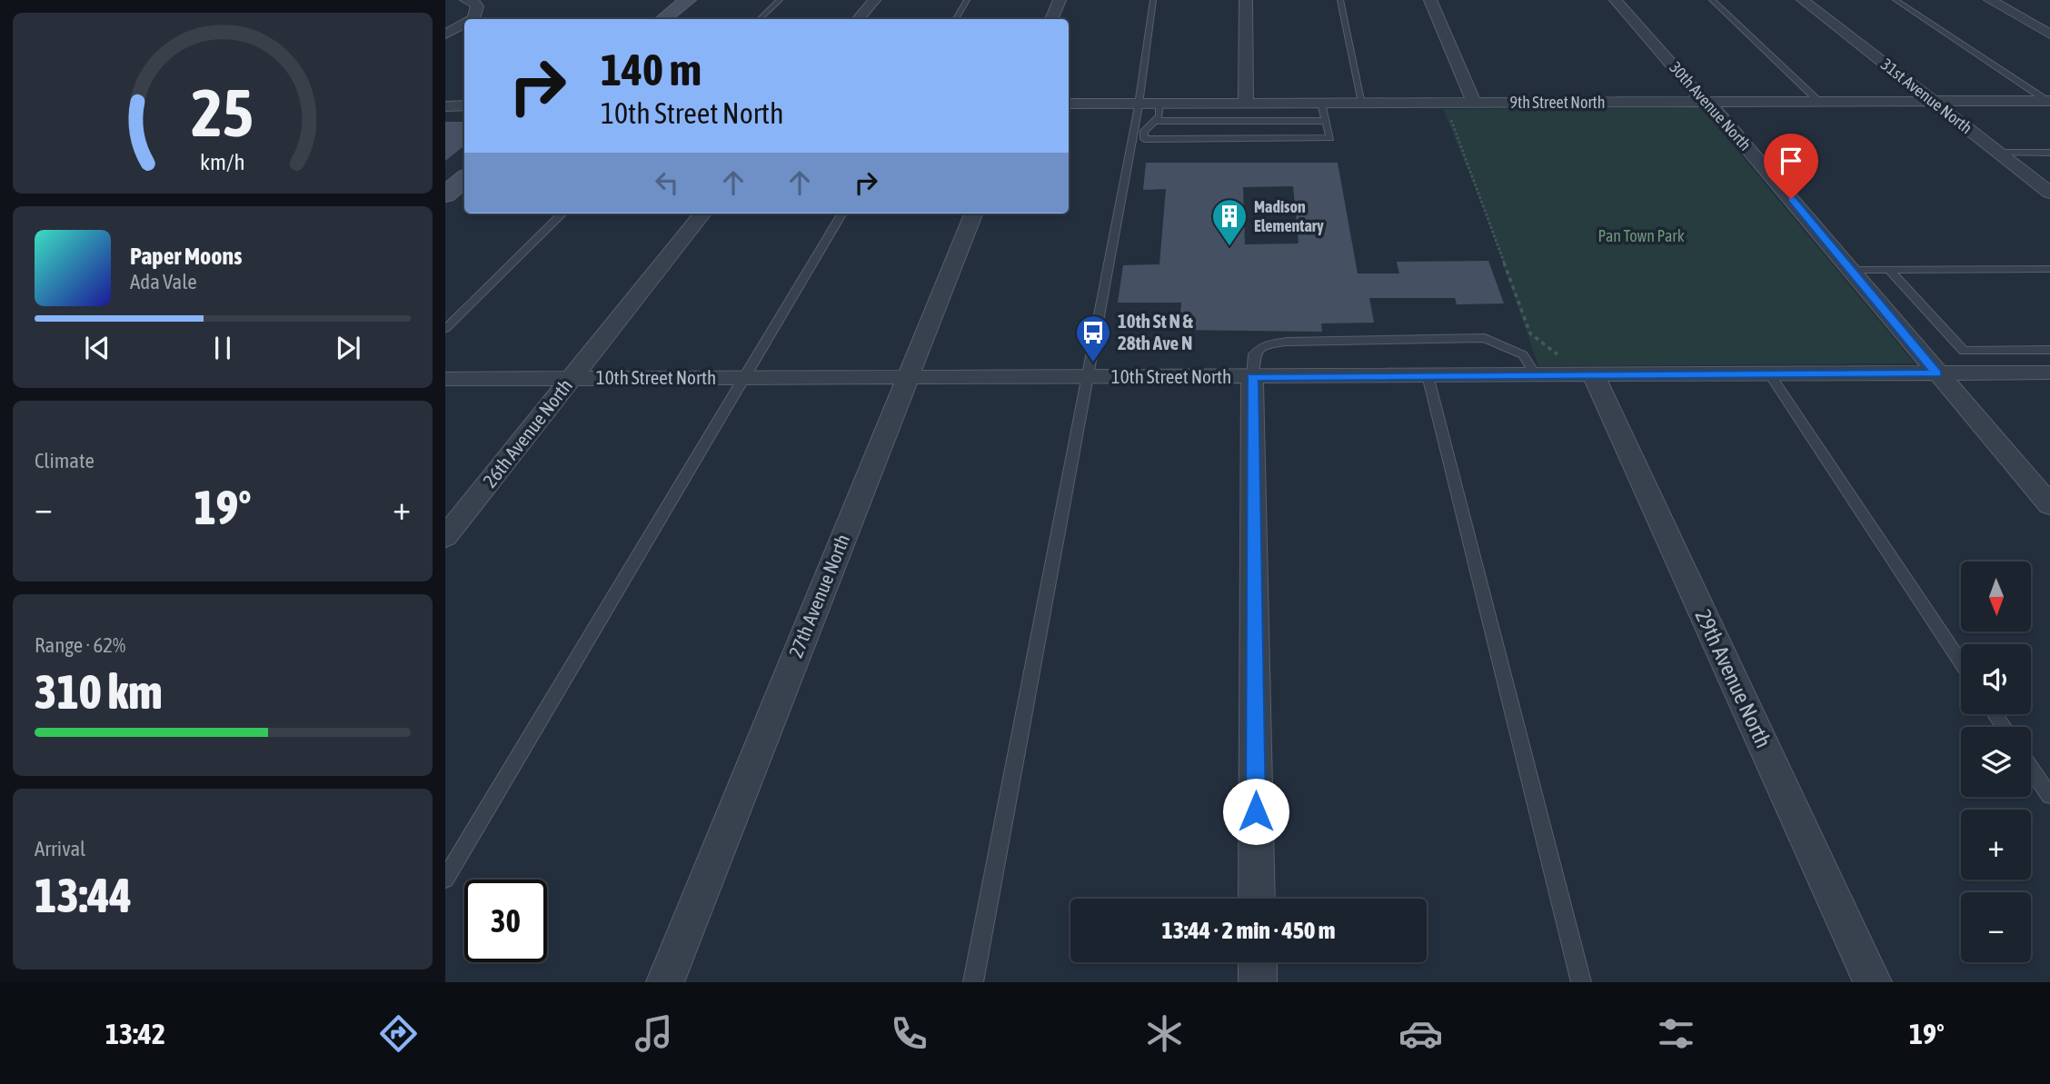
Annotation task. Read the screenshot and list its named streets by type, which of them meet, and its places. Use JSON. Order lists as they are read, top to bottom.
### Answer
{
  "streets": {
    "street": [
      "31st Avenue North",
      "9th Street North",
      "30th Avenue North",
      "10th Street North",
      "26th Avenue North",
      "27th Avenue North",
      "29th Avenue North"
    ]
  },
  "crossings": [
    ["31st Avenue North", "9th Street North"],
    ["9th Street North", "30th Avenue North"],
    ["30th Avenue North", "10th Street North"],
    ["10th Street North", "26th Avenue North"],
    ["10th Street North", "27th Avenue North"],
    ["10th Street North", "29th Avenue North"]
  ],
  "parks": ["Pan Town Park"],
  "places": {
    "building": ["Madison Elementary"],
    "bus stop": ["10th St N & 28th Ave N"]
  },
  "north": "bottom",
  "page": {
    "turn": ["140 m", "10th Street North"],
    "song": ["Paper Moons", "Ada Vale"],
    "tile": [
      "Climate",
      ["Range · 62%", "310 km"],
      ["Arrival", "13:44"]
    ],
    "heat": ["−", "19°", "+"],
    "map_buttons": ["+", "−"],
    "limit": "30",
    "trip": "13:44 · 2 min · 450 m",
    "tabs": ["13:42", "19°"],
    "gauge": ["25", "km/h"]
  }
}
